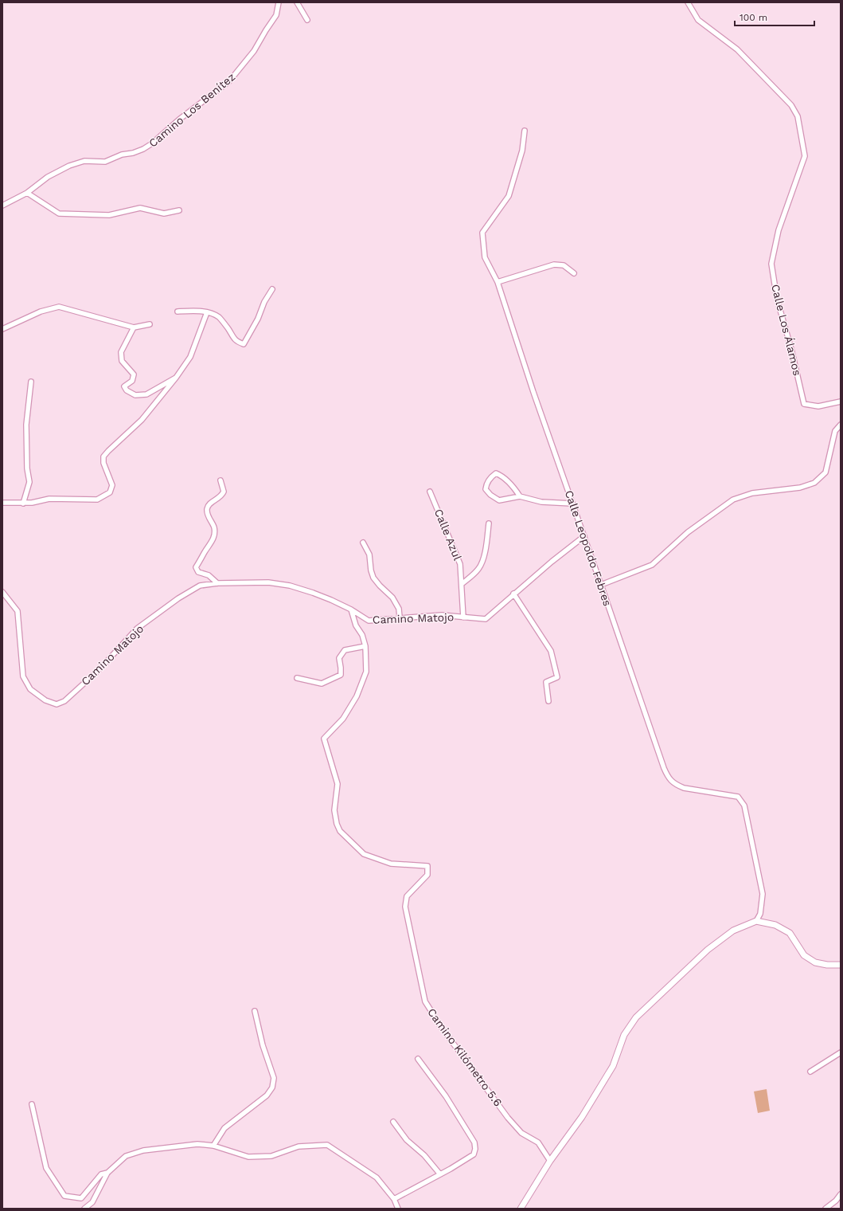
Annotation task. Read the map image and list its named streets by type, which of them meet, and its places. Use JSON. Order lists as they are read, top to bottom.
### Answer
{
  "streets": {
    "street": [
      "Camino Los Benítez",
      "Calle Los Álamos",
      "Calle Azul",
      "Calle Leopoldo Febres",
      "Camino Matojo",
      "Camino Kilómetro 5.6"
    ]
  },
  "crossings": [
    ["Calle Azul", "Camino Matojo"],
    ["Calle Leopoldo Febres", "Camino Matojo"],
    ["Camino Matojo", "Camino Kilómetro 5.6"]
  ],
  "scale_bar": "100 m"
}
